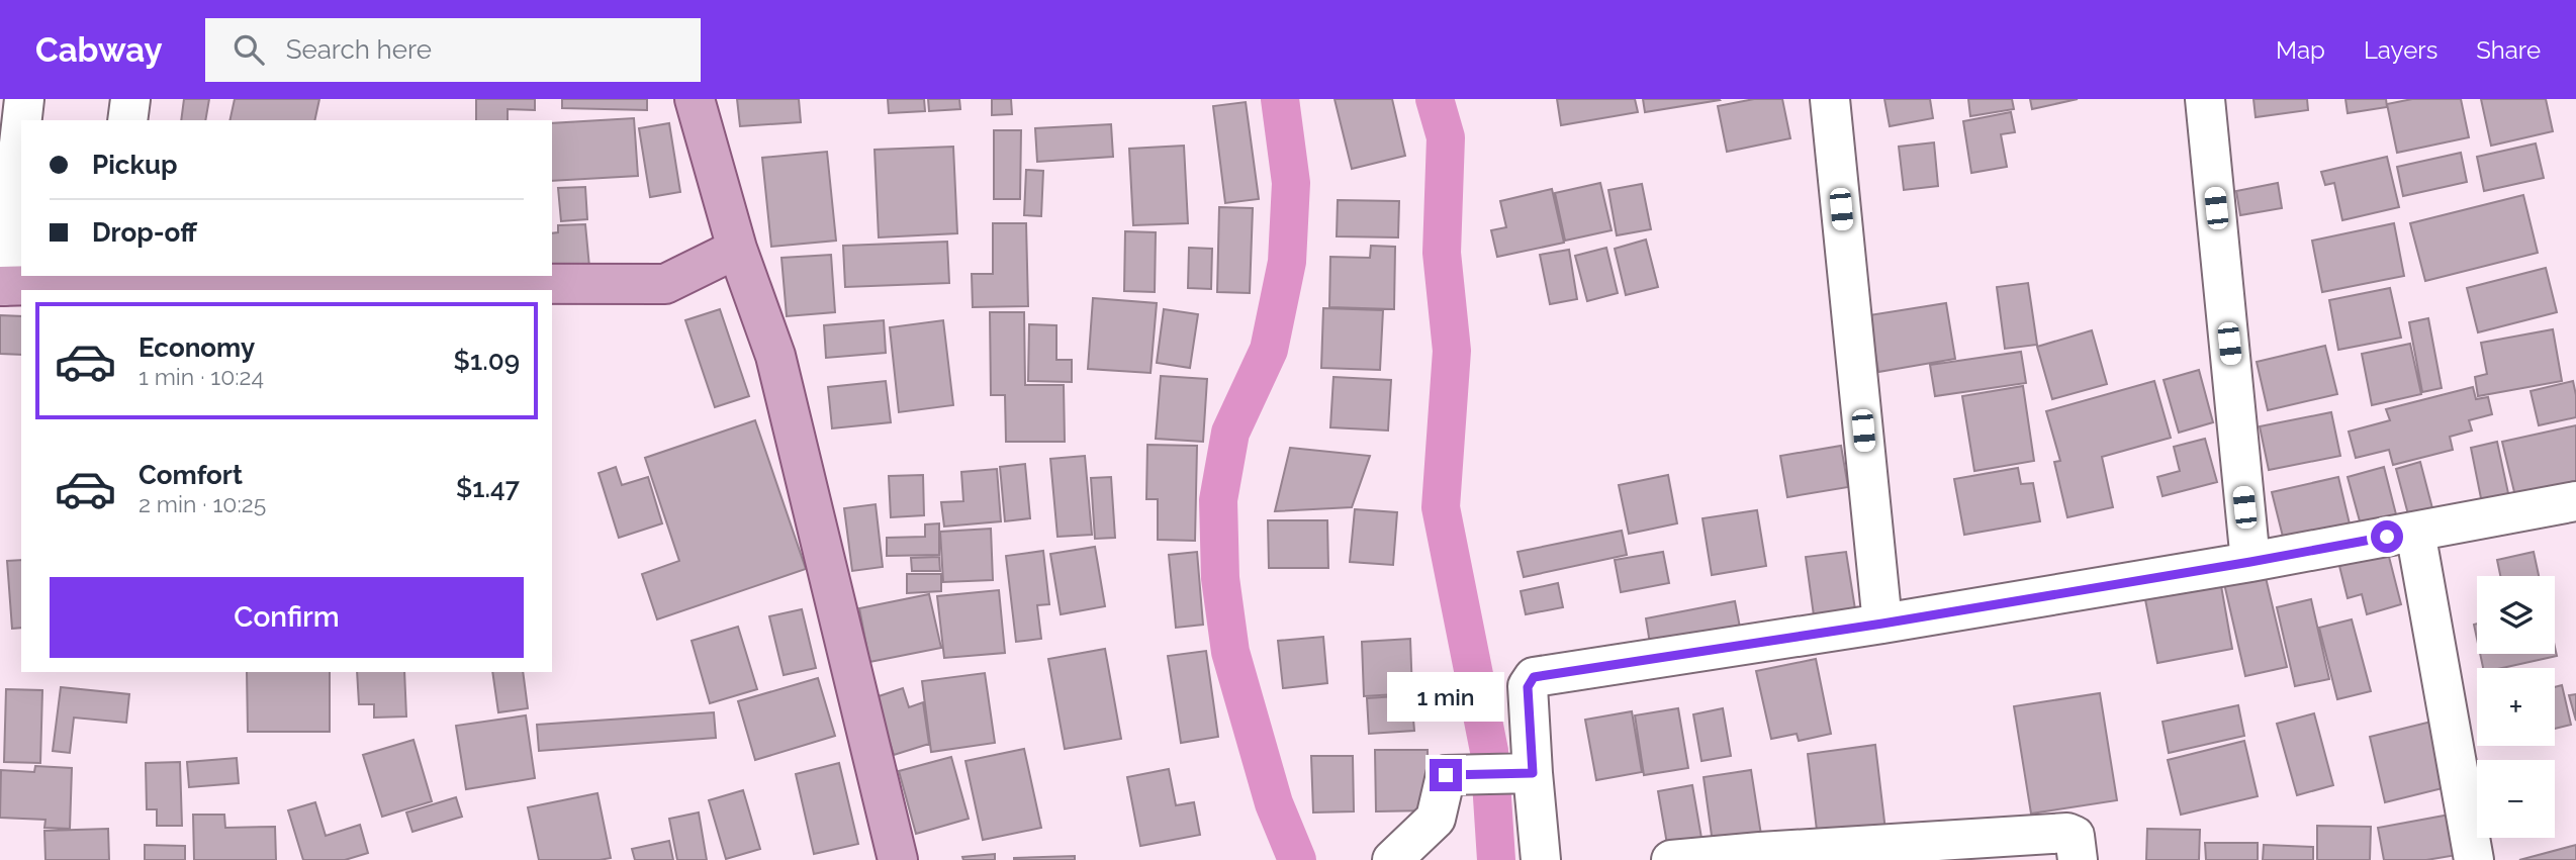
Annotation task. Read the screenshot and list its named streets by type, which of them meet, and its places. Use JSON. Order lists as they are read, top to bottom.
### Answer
{
  "page": {
    "header": "Cabway",
    "search": "Search here",
    "nav": ["Map", "Layers", "Share"],
    "banner": ["Pickup", "Drop-off"],
    "list": [
      {
        "name": "Economy",
        "note": "1 min · 10:24",
        "value": "$1.09"
      },
      {
        "name": "Comfort",
        "note": "2 min · 10:25",
        "value": "$1.47"
      }
    ],
    "buttons": "Confirm",
    "map_buttons": ["+", "−"],
    "bubble": "1 min"
  }
}
